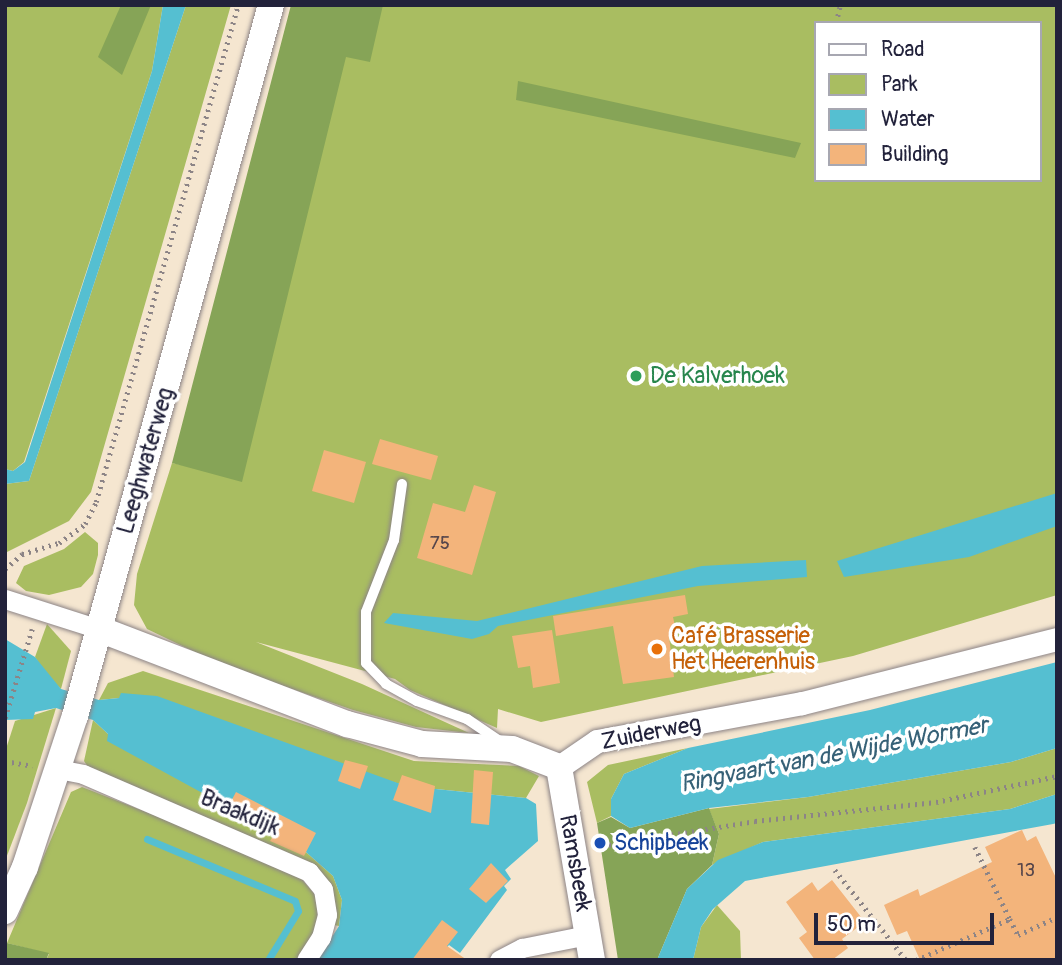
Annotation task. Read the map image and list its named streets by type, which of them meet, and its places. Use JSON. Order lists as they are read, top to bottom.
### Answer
{
  "streets": {
    "main road": ["Leeghwaterweg", "Ramsbeek"],
    "street": ["Zuiderweg", "Braakdijk"]
  },
  "crossings": [
    ["Leeghwaterweg", "Braakdijk"],
    ["Zuiderweg", "Ramsbeek"]
  ],
  "water": ["Ringvaart van de Wijde Wormer"],
  "places": ["De Kalverhoek", "Café Brasserie Het Heerenhuis", "Schipbeek"],
  "house_numbers": ["75", "13"],
  "legend": [
    "Road",
    "Park",
    "Water",
    "Building"
  ],
  "scale_bar": "50 m"
}
